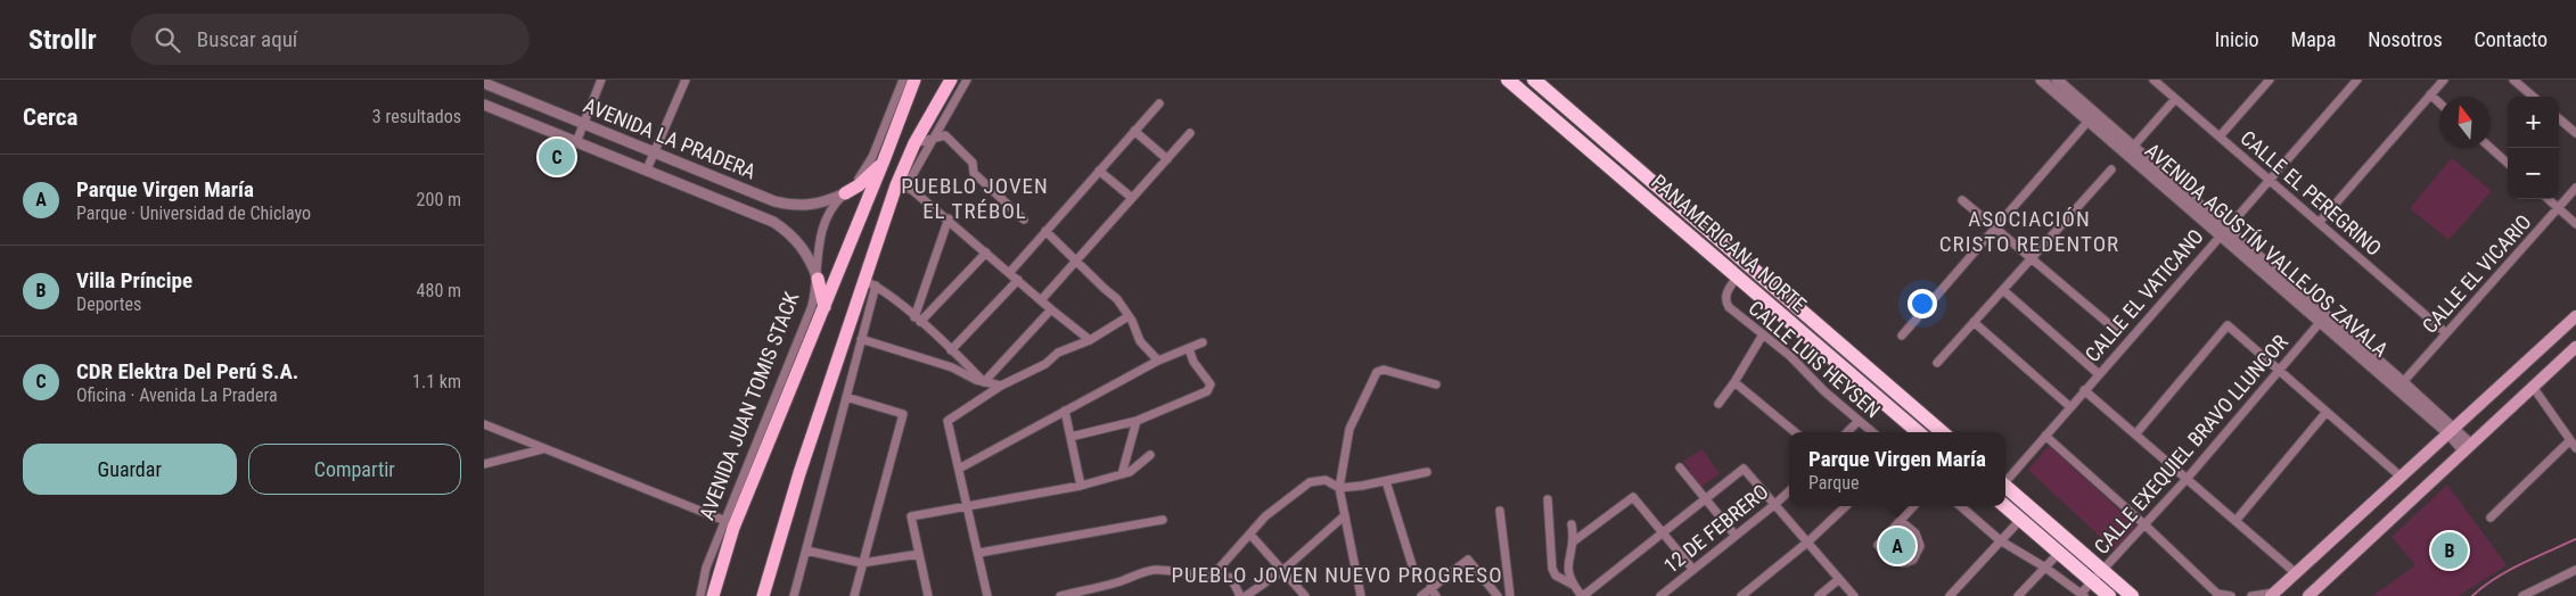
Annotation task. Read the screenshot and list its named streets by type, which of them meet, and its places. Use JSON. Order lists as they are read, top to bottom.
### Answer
{
  "streets": {
    "highway": ["PANAMERICANA NORTE"],
    "main road": ["AVENIDA JUAN TOMIS STACK"],
    "street": [
      "AVENIDA LA PRADERA",
      "CALLE EL PEREGRINO",
      "AVENIDA AGUSTÍN VALLEJOS ZAVALA",
      "CALLE EL VICARIO",
      "CALLE EL VATICANO",
      "CALLE LUIS HEYSEN",
      "CALLE EXEQUIEL BRAVO LLUNCOR",
      "12 DE FEBRERO"
    ]
  },
  "crossings": [
    ["AVENIDA LA PRADERA", "AVENIDA JUAN TOMIS STACK"],
    ["CALLE EL PEREGRINO", "CALLE EL VICARIO"],
    ["CALLE EL PEREGRINO", "CALLE EL VATICANO"],
    ["PANAMERICANA NORTE", "CALLE LUIS HEYSEN"],
    ["AVENIDA AGUSTÍN VALLEJOS ZAVALA", "CALLE EL VICARIO"],
    ["AVENIDA AGUSTÍN VALLEJOS ZAVALA", "CALLE EL VATICANO"],
    ["AVENIDA AGUSTÍN VALLEJOS ZAVALA", "CALLE EXEQUIEL BRAVO LLUNCOR"]
  ],
  "districts": ["PUEBLO JOVEN EL TRÉBOL", "ASOCIACIÓN CRISTO REDENTOR", "PUEBLO JOVEN NUEVO PROGRESO"],
  "north": "top",
  "page": {
    "header": "Strollr",
    "search": "Buscar aquí",
    "nav": [
      "Inicio",
      "Mapa",
      "Nosotros",
      "Contacto"
    ],
    "heading": ["Cerca", "3 resultados"],
    "map_buttons": ["+", "−"],
    "pins": ["C", "A", "B"],
    "list": [
      {
        "mark": "A",
        "name": "Parque Virgen María",
        "note": "Parque · Universidad de Chiclayo",
        "value": "200 m"
      },
      {
        "mark": "B",
        "name": "Villa Príncipe",
        "note": "Deportes",
        "value": "480 m"
      },
      {
        "mark": "C",
        "name": "CDR Elektra Del Perú S.A.",
        "note": "Oficina · Avenida La Pradera",
        "value": "1.1 km"
      }
    ],
    "buttons": ["Guardar", "Compartir"],
    "popup": ["Parque Virgen María", "Parque"]
  }
}
